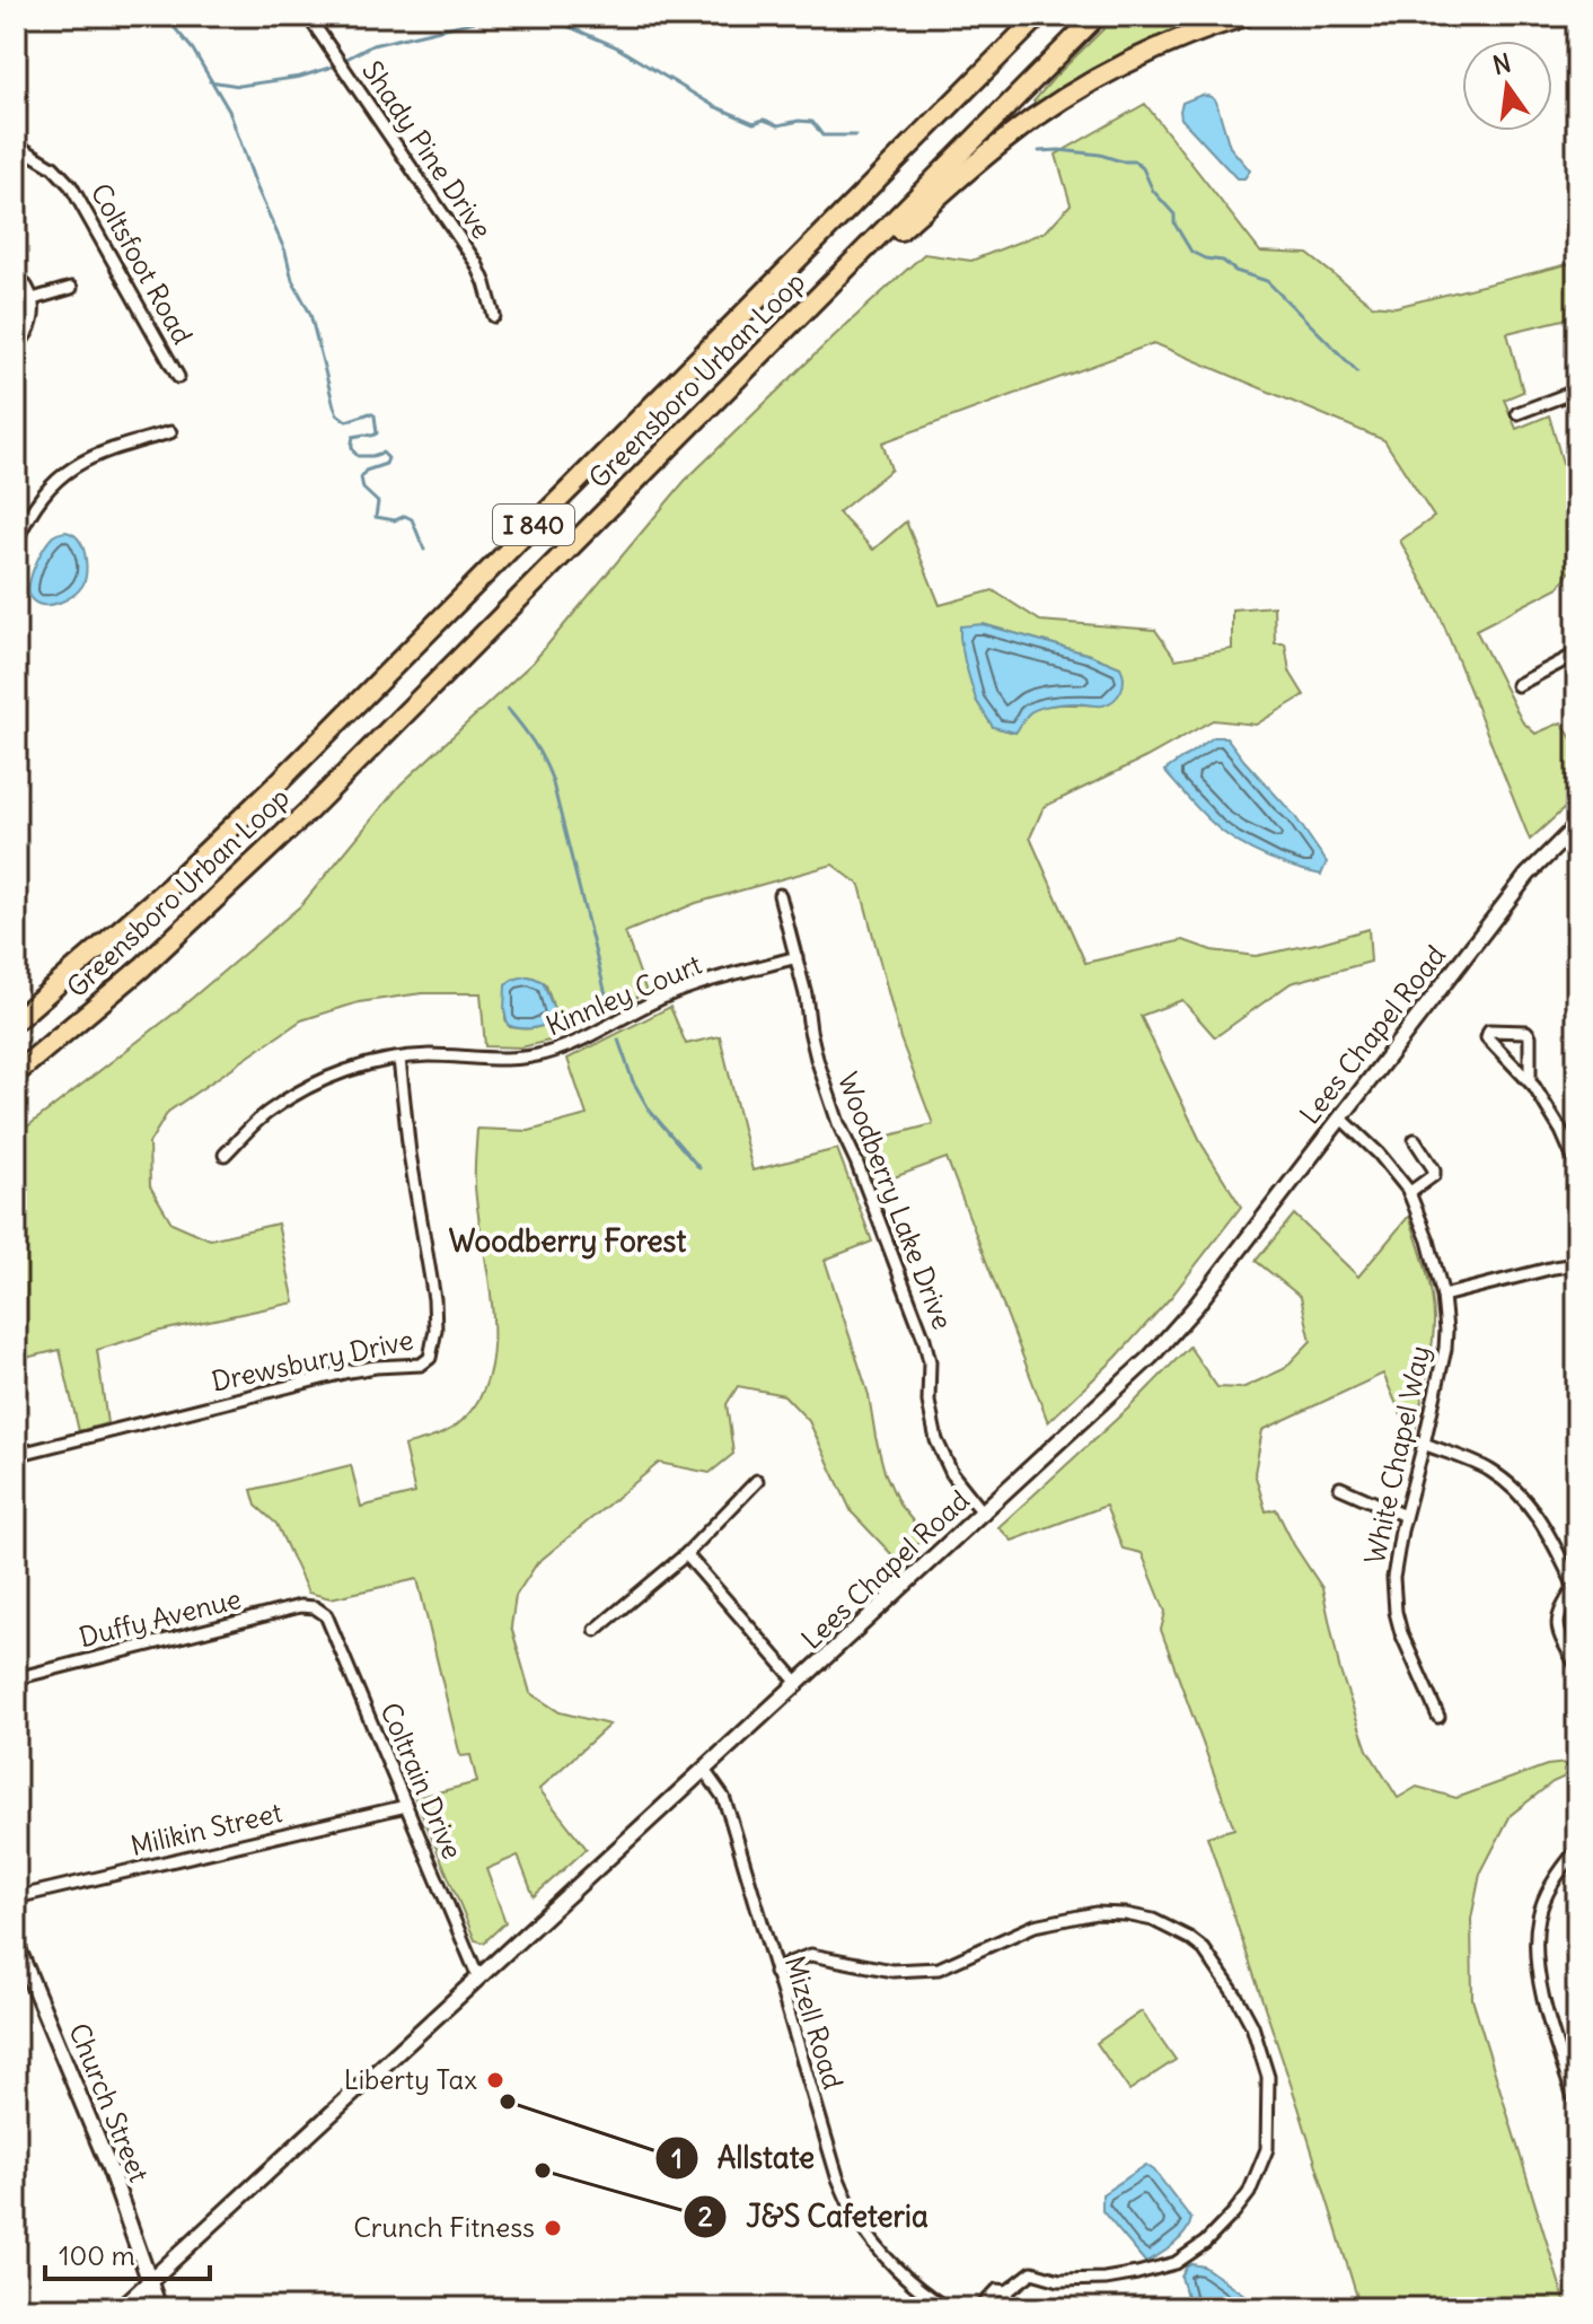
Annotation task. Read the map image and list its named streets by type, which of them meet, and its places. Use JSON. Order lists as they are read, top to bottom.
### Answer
{
  "streets": {
    "highway": ["Greensboro Urban Loop", "I 840"],
    "main road": ["Lees Chapel Road", "Church Street"],
    "street": [
      "Shady Pine Drive",
      "Coltsfoot Road",
      "Kinnley Court",
      "Woodberry Lake Drive",
      "Drewsbury Drive",
      "White Chapel Way",
      "Duffy Avenue",
      "Coltrain Drive",
      "Milikin Street",
      "Mizell Road"
    ]
  },
  "crossings": [
    ["Kinnley Court", "Woodberry Lake Drive"],
    ["Kinnley Court", "Drewsbury Drive"],
    ["Lees Chapel Road", "Woodberry Lake Drive"],
    ["Lees Chapel Road", "White Chapel Way"],
    ["Lees Chapel Road", "Coltrain Drive"],
    ["Lees Chapel Road", "Mizell Road"],
    ["Lees Chapel Road", "Church Street"],
    ["Duffy Avenue", "Coltrain Drive"],
    ["Coltrain Drive", "Milikin Street"]
  ],
  "districts": ["Woodberry Forest"],
  "places": [
    "Liberty Tax",
    "Allstate",
    "J&S Cafeteria",
    "Crunch Fitness"
  ],
  "scale_bar": "100 m",
  "north": "top"
}
